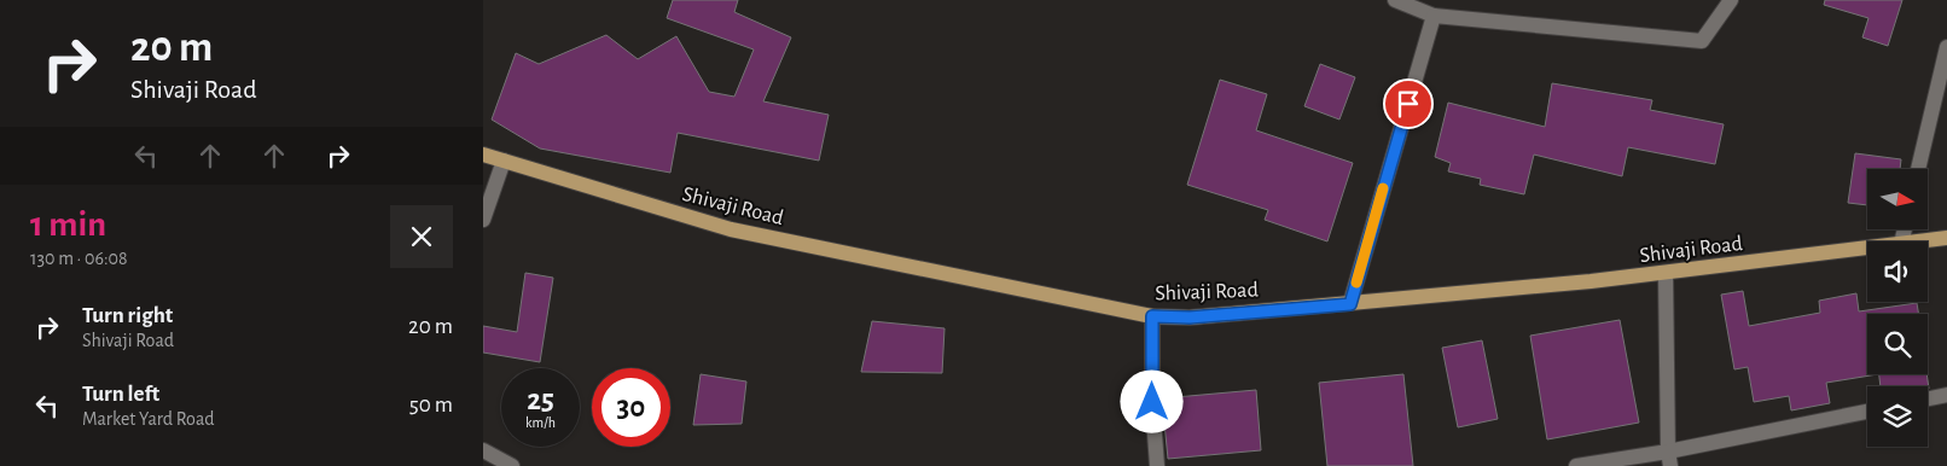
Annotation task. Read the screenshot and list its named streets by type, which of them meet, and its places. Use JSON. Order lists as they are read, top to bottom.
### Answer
{
  "streets": {
    "main road": ["Shivaji Road"]
  },
  "north": "right",
  "page": {
    "turn": ["20 m", "Shivaji Road"],
    "heading": ["1 min", "130 m · 06:08"],
    "list": [
      {
        "name": "Turn right",
        "note": "Shivaji Road",
        "value": "20 m"
      },
      {
        "name": "Turn left",
        "note": "Market Yard Road",
        "value": "50 m"
      }
    ],
    "speed": "25 km/h",
    "limit": "30"
  }
}
